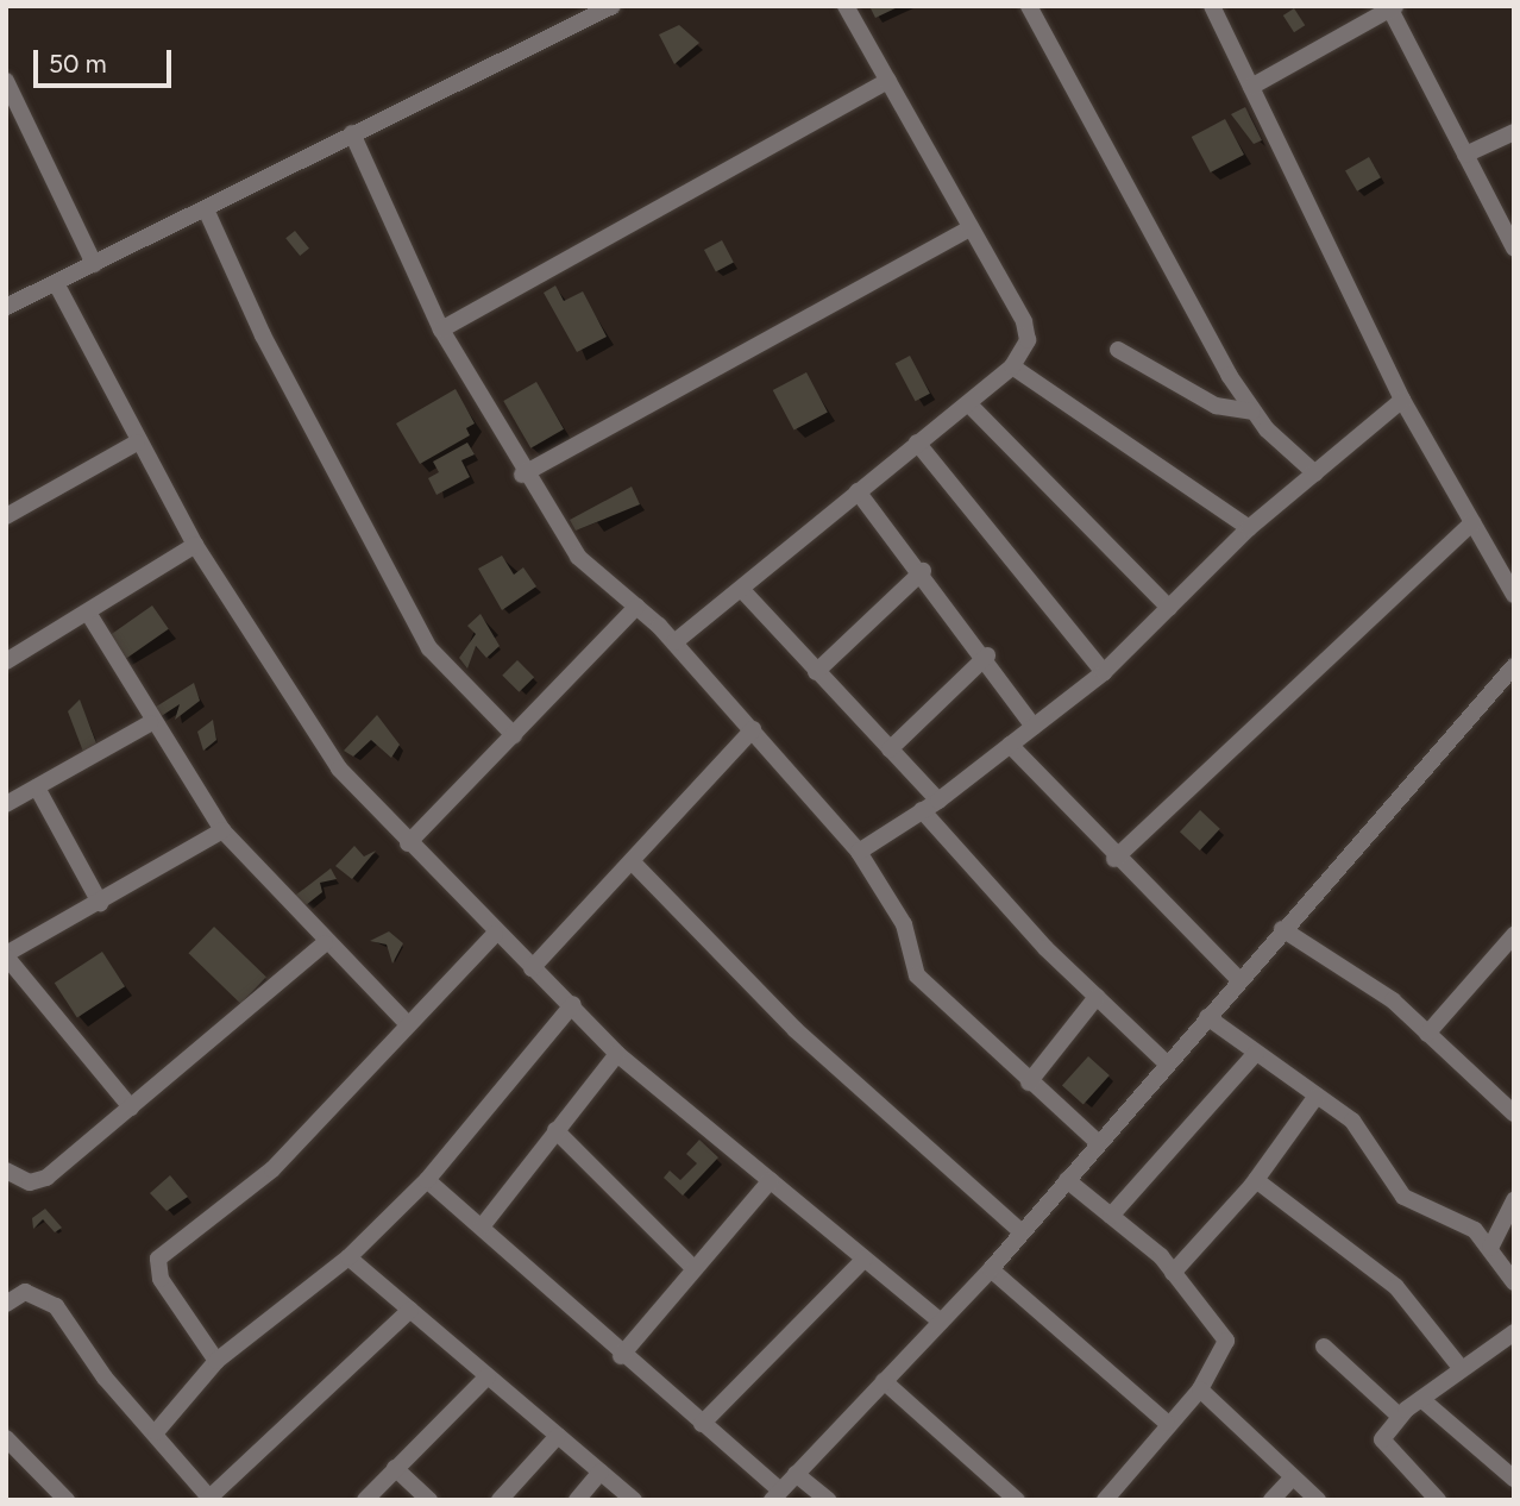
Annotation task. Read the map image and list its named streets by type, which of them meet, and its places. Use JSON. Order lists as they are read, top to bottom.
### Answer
{
  "scale_bar": "50 m"
}
